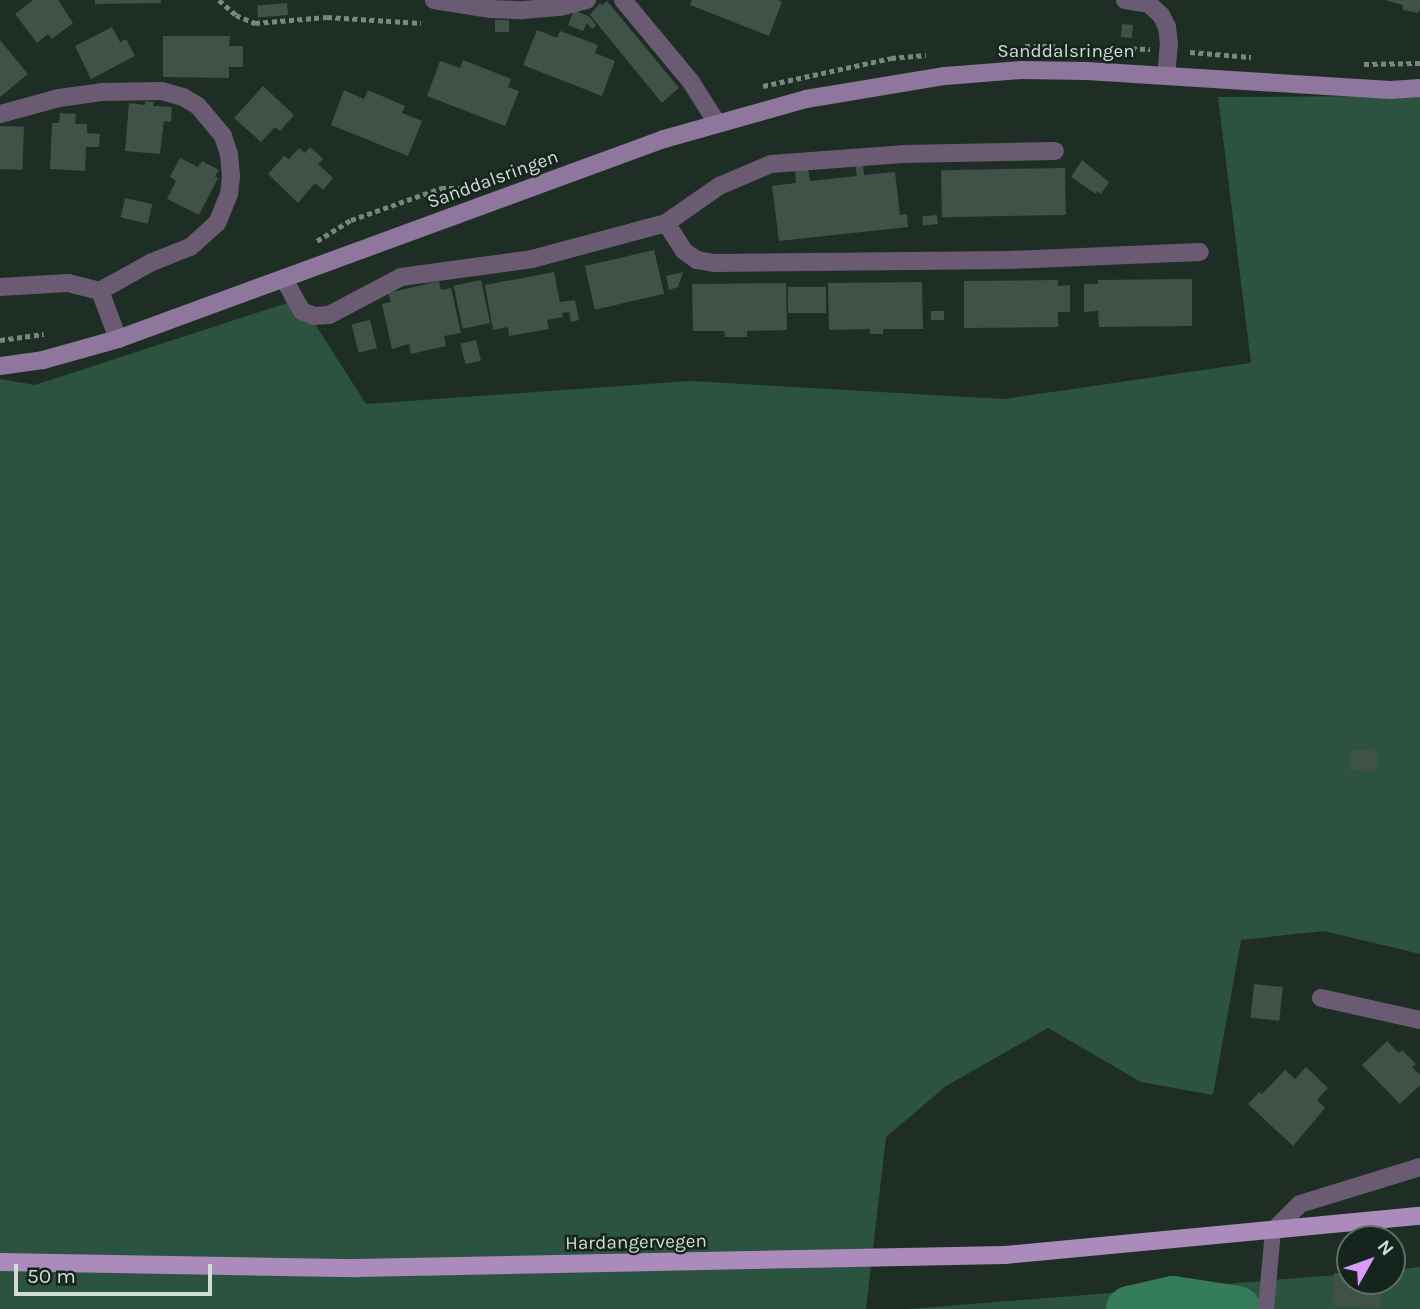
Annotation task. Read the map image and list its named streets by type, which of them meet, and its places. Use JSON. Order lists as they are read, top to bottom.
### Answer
{
  "streets": {
    "main road": ["Sanddalsringen", "Hardangervegen"]
  },
  "scale_bar": "50 m",
  "north": "top right"
}
